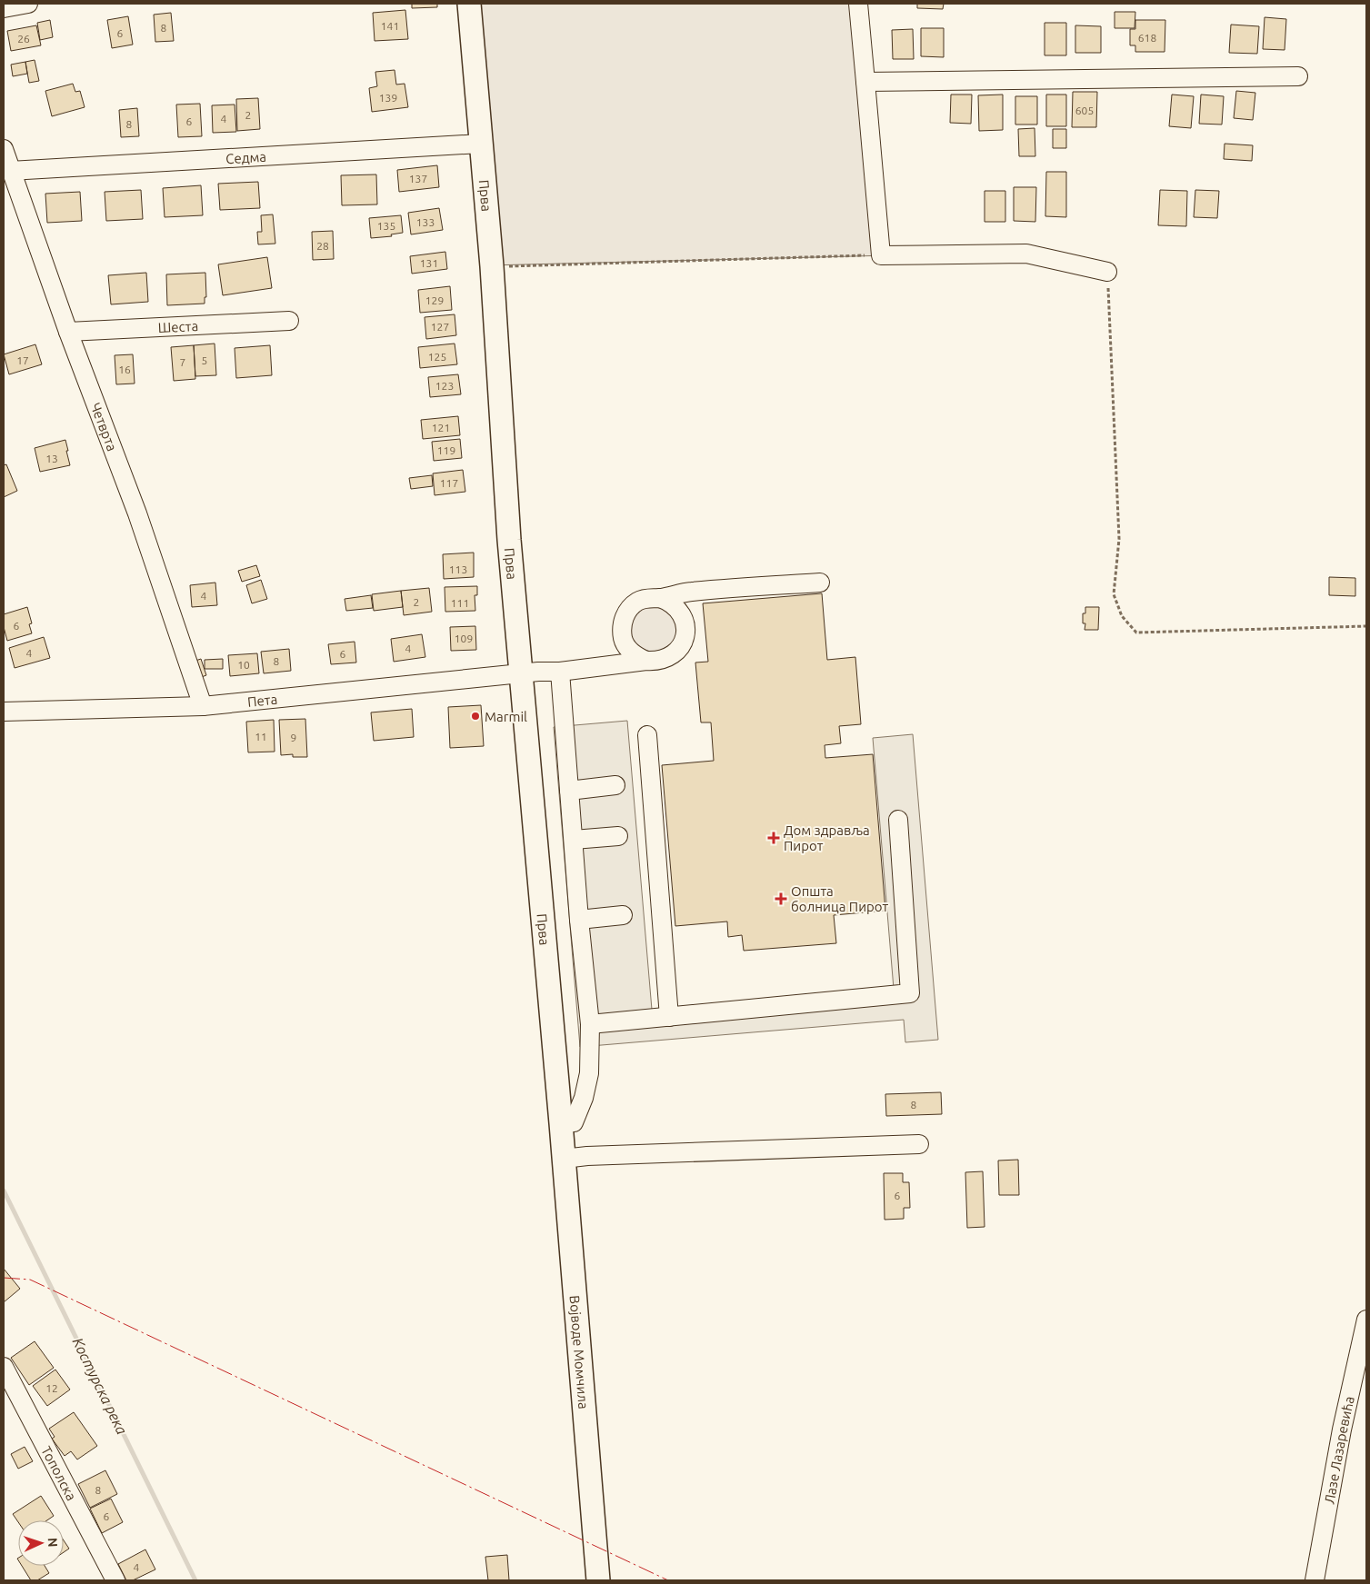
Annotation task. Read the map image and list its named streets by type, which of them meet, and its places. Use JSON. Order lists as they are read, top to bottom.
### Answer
{
  "streets": {
    "main road": ["Прва", "Војводе Момчила"],
    "street": [
      "Седма",
      "Шеста",
      "Четврта",
      "Пета",
      "Лазе Лазаревића",
      "Тополска"
    ]
  },
  "crossings": [
    ["Седма", "Прва"],
    ["Седма", "Четврта"],
    ["Прва", "Пета"],
    ["Прва", "Војводе Момчила"],
    ["Шеста", "Четврта"],
    ["Четврта", "Пета"]
  ],
  "water": ["Костурска река"],
  "places": {
    "other": ["Marmil"],
    "health": ["Дом здравља Пирот", "Општа болница Пирот"]
  },
  "house_numbers": [
    "141",
    "8",
    "6",
    "618",
    "26",
    "139",
    "605",
    "2",
    "4",
    "6",
    "8",
    "137",
    "133",
    "135",
    "28",
    "131",
    "129",
    "127",
    "125",
    "17",
    "5",
    "7",
    "16",
    "123",
    "121",
    "119",
    "13",
    "117",
    "113",
    "4",
    "2",
    "111",
    "6",
    "109",
    "4",
    "4",
    "6",
    "8",
    "10",
    "11",
    "9",
    "8",
    "6",
    "12",
    "8",
    "6",
    "4"
  ],
  "north": "right"
}
